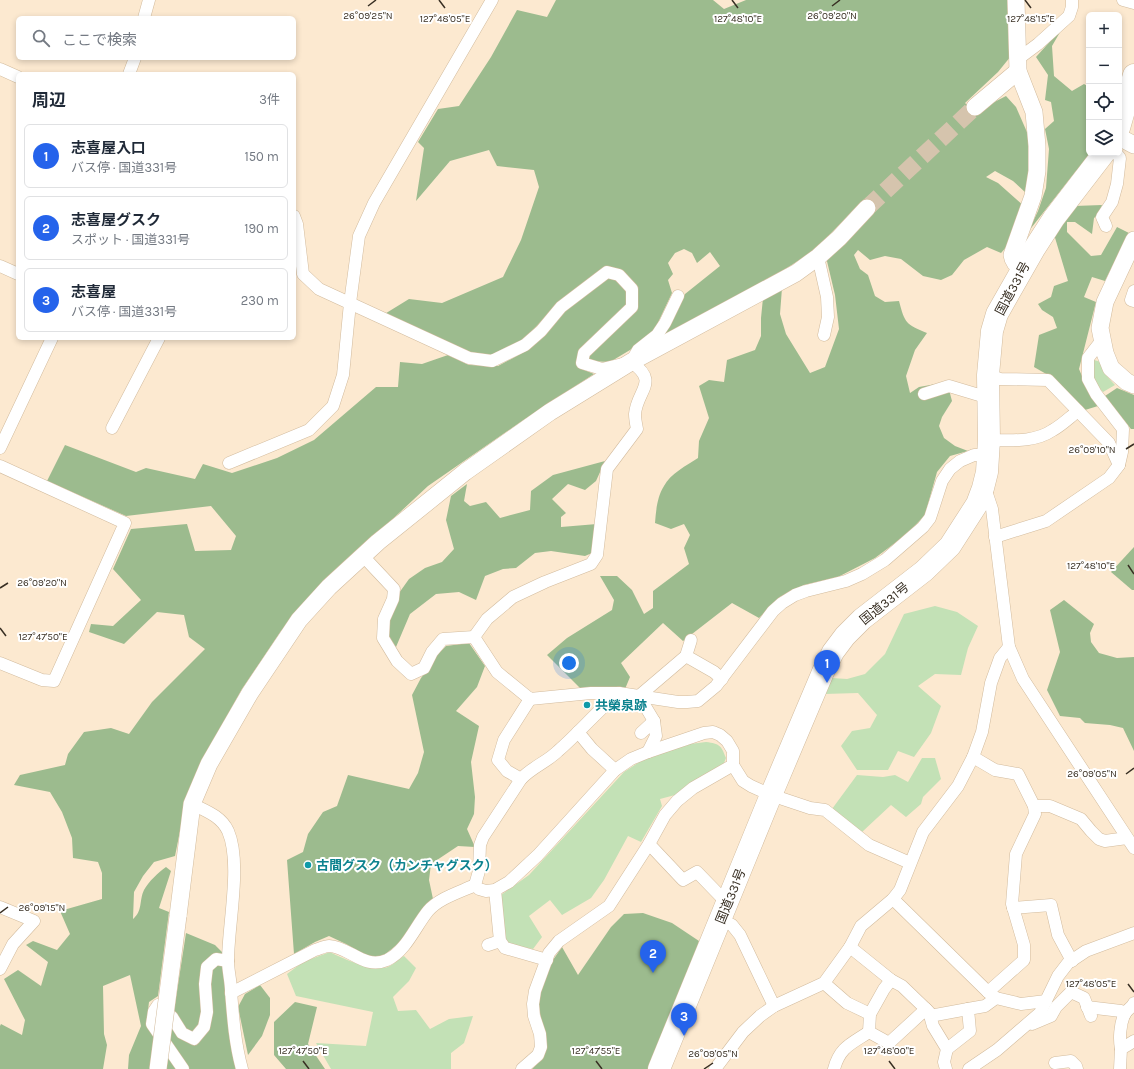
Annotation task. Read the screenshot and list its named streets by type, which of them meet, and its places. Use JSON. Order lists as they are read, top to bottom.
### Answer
{
  "streets": {
    "highway": ["国道331号"]
  },
  "places": ["共榮泉跡", "古間グスク（カンチャグスク）"],
  "page": {
    "map_buttons": ["+", "−"],
    "search": "ここで検索",
    "heading": ["周辺", "3件"],
    "list": [
      {
        "mark": "1",
        "name": "志喜屋入口",
        "note": "バス停 · 国道331号",
        "value": "150 m"
      },
      {
        "mark": "2",
        "name": "志喜屋グスク",
        "note": "スポット · 国道331号",
        "value": "190 m"
      },
      {
        "mark": "3",
        "name": "志喜屋",
        "note": "バス停 · 国道331号",
        "value": "230 m"
      }
    ],
    "pins": ["1", "2", "3"]
  },
  "coordinates": [
    "26°09'20\"N",
    "26°09'25\"N",
    "127°48'05\"E",
    "127°48'10\"E",
    "127°48'15\"E",
    "26°09'10\"N",
    "127°47'50\"E",
    "26°09'05\"N",
    "26°09'15\"N",
    "127°47'55\"E",
    "127°48'00\"E"
  ]
}
